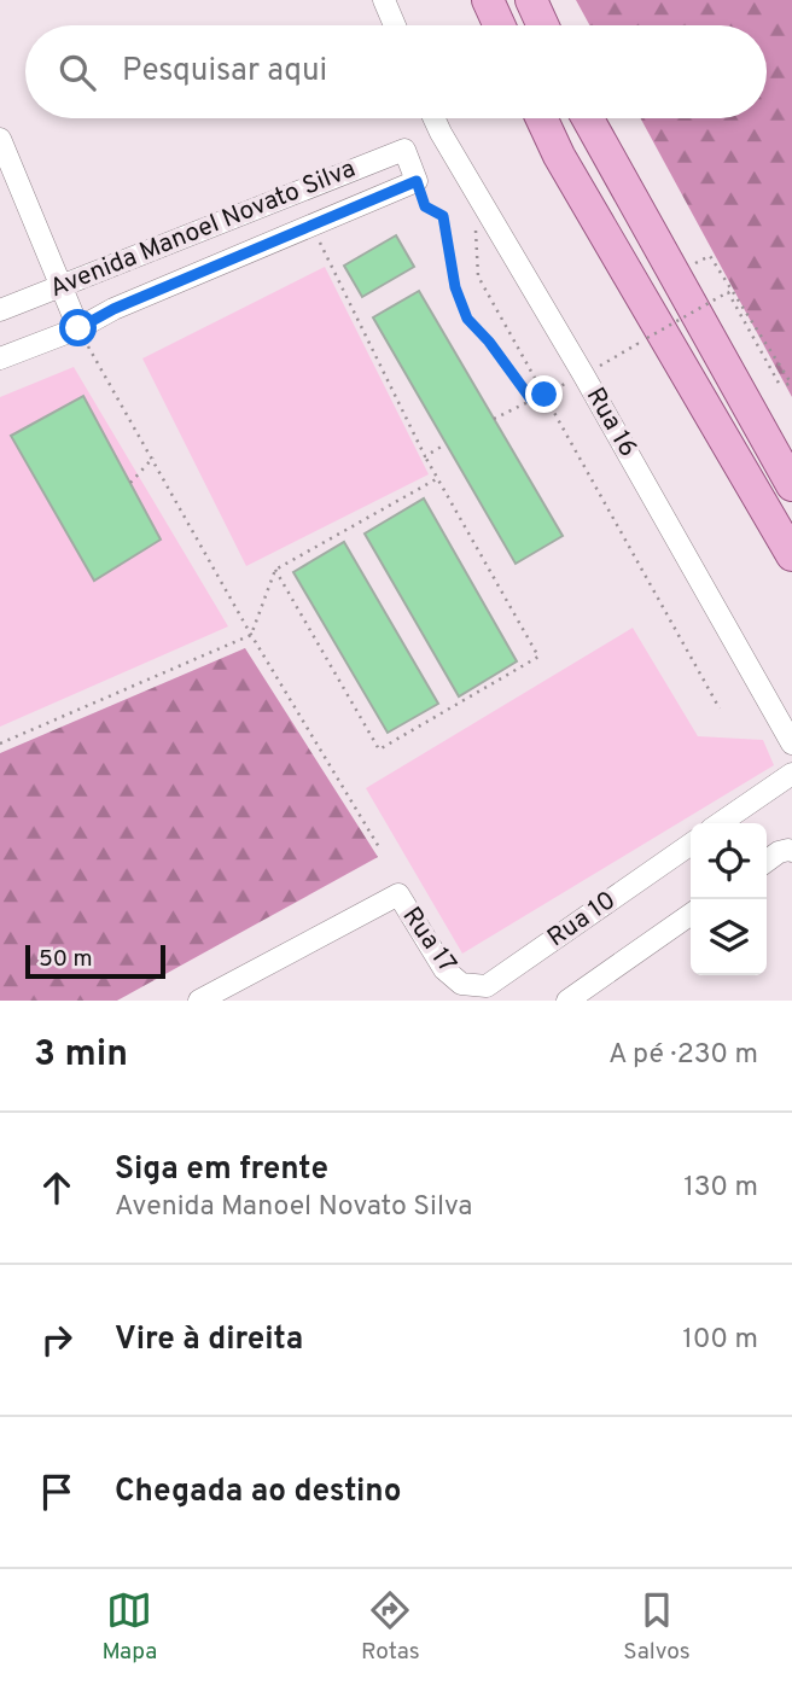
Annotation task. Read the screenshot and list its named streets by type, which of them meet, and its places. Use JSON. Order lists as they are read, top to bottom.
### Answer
{
  "streets": {
    "street": [
      "Avenida Manoel Novato Silva",
      "Rua 16",
      "Rua 10",
      "Rua 17"
    ]
  },
  "crossings": [
    ["Rua 10", "Rua 17"]
  ],
  "scale_bar": "50 m",
  "page": {
    "search": "Pesquisar aqui",
    "scale": "50 m",
    "heading": ["3 min", "A pé · 230 m"],
    "list": [
      ["Siga em frente", "Avenida Manoel Novato Silva", "130 m"],
      ["Vire à direita", "100 m"],
      "Chegada ao destino"
    ],
    "nav": ["Mapa", "Rotas", "Salvos"]
  }
}
